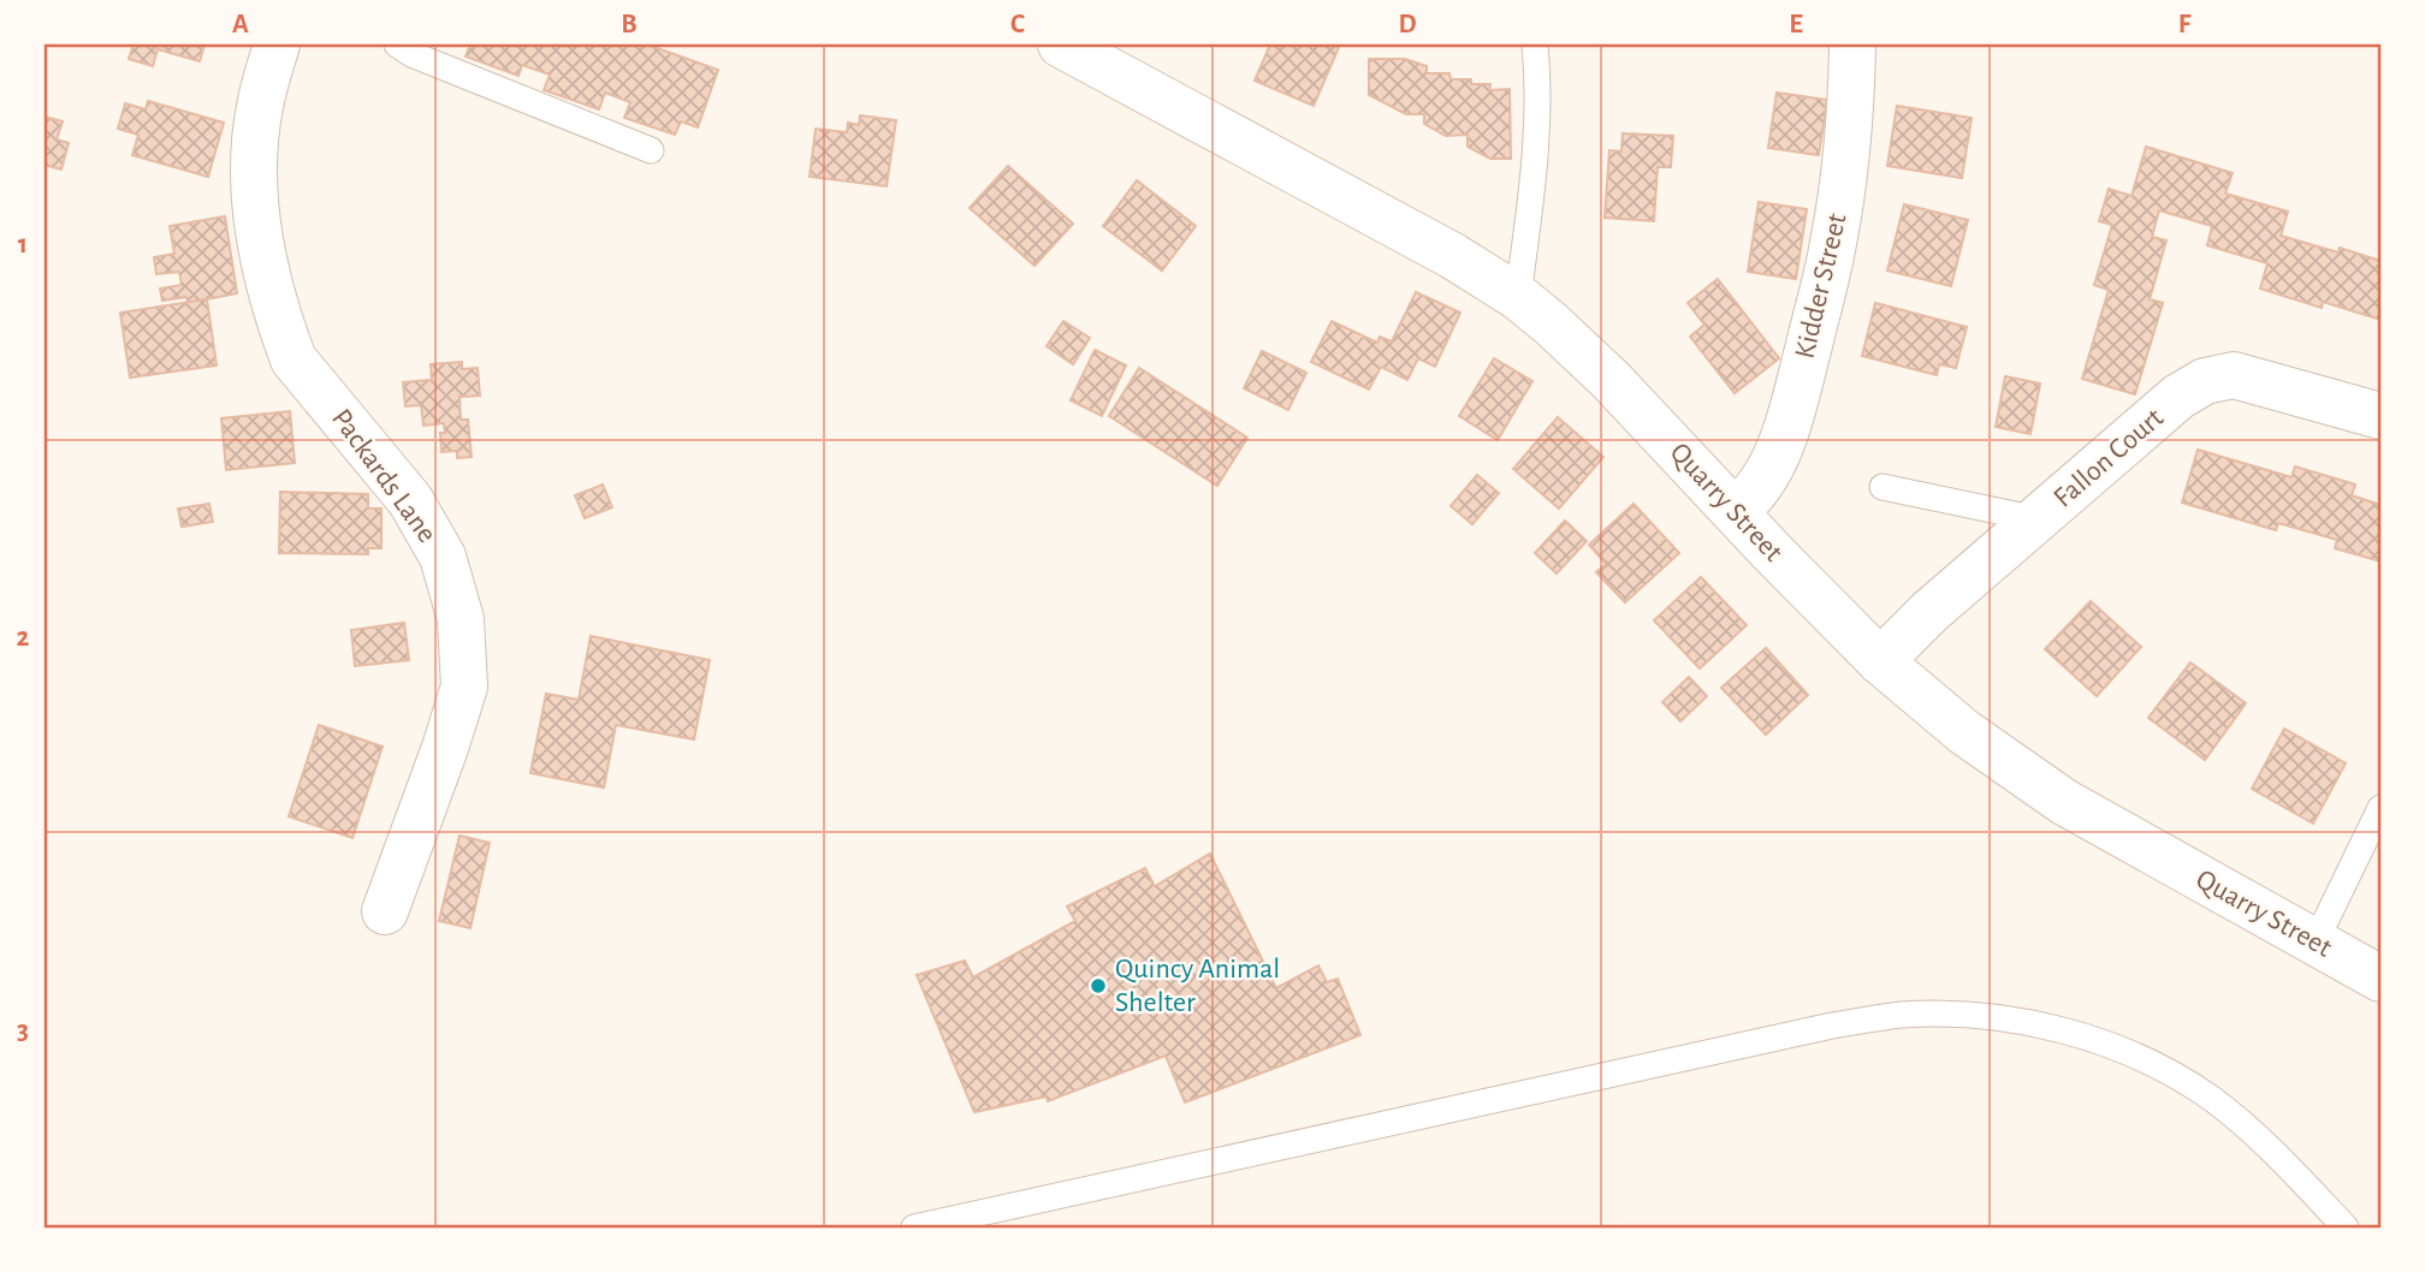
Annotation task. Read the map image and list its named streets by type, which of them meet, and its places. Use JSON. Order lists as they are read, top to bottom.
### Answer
{
  "streets": {
    "street": [
      "Kidder Street",
      "Fallon Court",
      "Packards Lane",
      "Quarry Street"
    ]
  },
  "crossings": [
    ["Kidder Street", "Quarry Street"],
    ["Fallon Court", "Quarry Street"]
  ],
  "places": ["Quincy Animal Shelter"],
  "grid": {
    "columns": [
      "A",
      "B",
      "C",
      "D",
      "E",
      "F"
    ],
    "rows": ["1", "2", "3"]
  }
}
